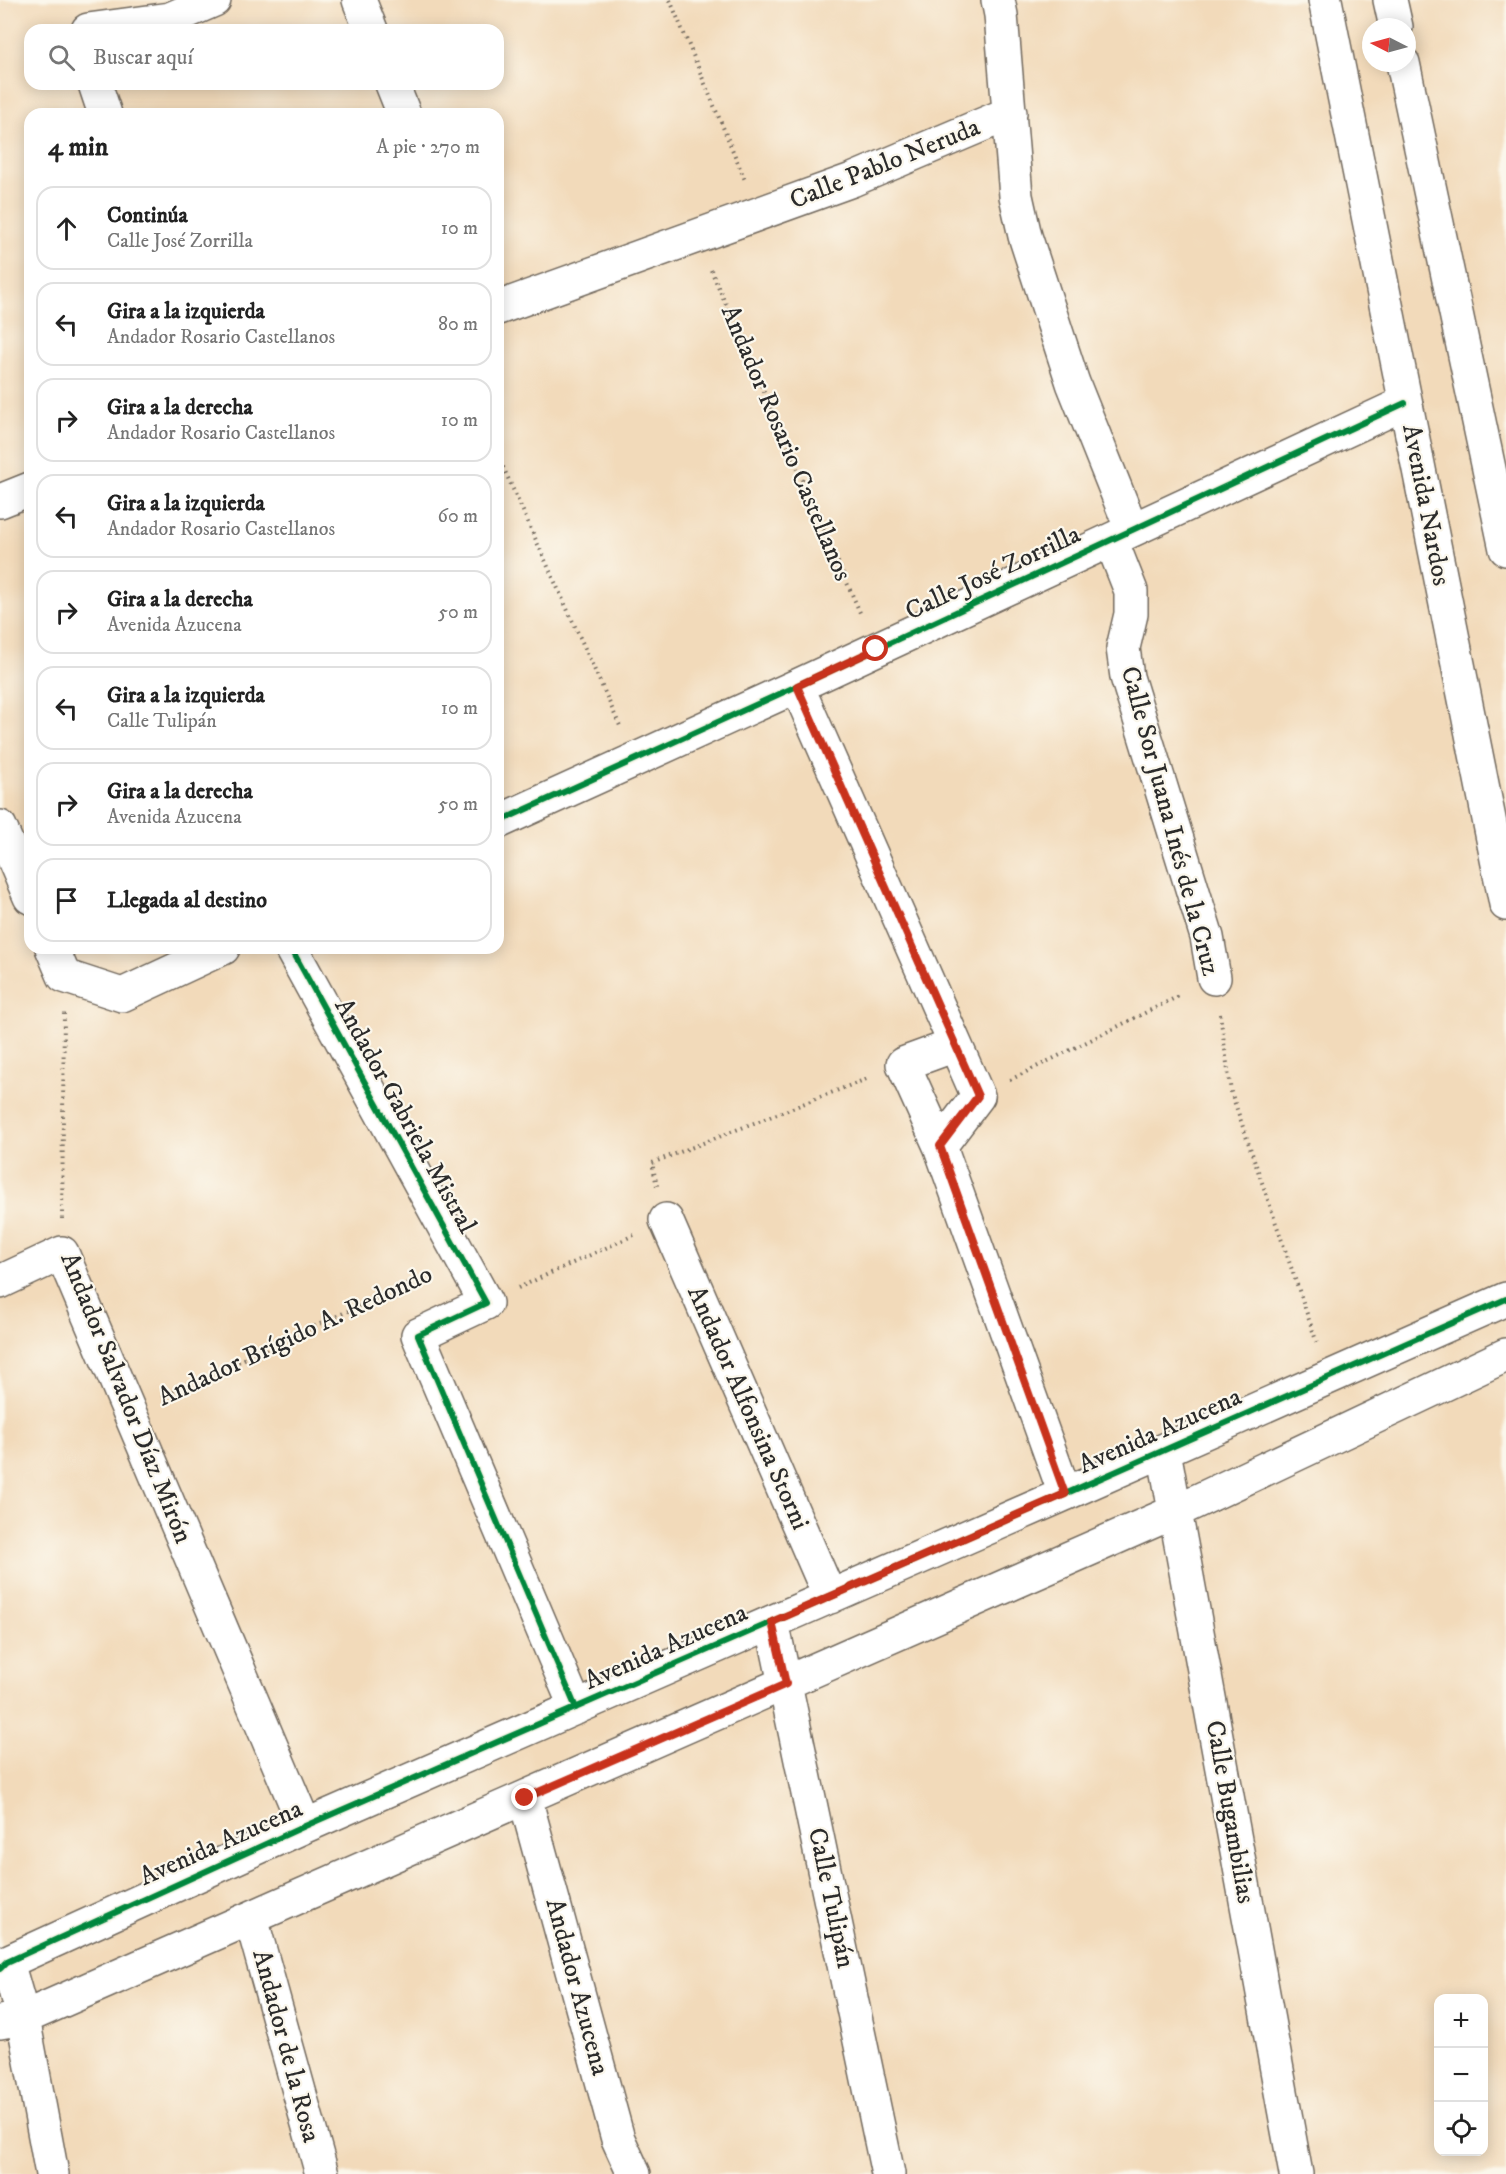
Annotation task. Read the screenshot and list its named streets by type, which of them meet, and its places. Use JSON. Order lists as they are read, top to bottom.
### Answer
{
  "streets": {
    "street": [
      "Calle Pablo Neruda",
      "Avenida Nardos",
      "Calle José Zorrilla",
      "Calle Sor Juana Inés de la Cruz",
      "Andador Gabriela Mistral",
      "Andador Brígido A. Redondo",
      "Andador Salvador Díaz Mirón",
      "Andador Alfonsina Storni",
      "Avenida Azucena",
      "Calle Bugambilias",
      "Calle Tulipán",
      "Andador Azucena",
      "Andador de la Rosa"
    ],
    "path": ["Andador Rosario Castellanos"]
  },
  "crossings": [
    ["Calle Pablo Neruda", "Andador Rosario Castellanos"],
    ["Calle Pablo Neruda", "Calle Sor Juana Inés de la Cruz"],
    ["Andador Rosario Castellanos", "Calle José Zorrilla"],
    ["Avenida Nardos", "Calle José Zorrilla"],
    ["Calle José Zorrilla", "Calle Sor Juana Inés de la Cruz"],
    ["Calle Sor Juana Inés de la Cruz", "Avenida Azucena"],
    ["Andador Gabriela Mistral", "Andador Brígido A. Redondo"],
    ["Andador Brígido A. Redondo", "Andador Salvador Díaz Mirón"],
    ["Andador Brígido A. Redondo", "Avenida Azucena"],
    ["Andador Salvador Díaz Mirón", "Avenida Azucena"],
    ["Andador Alfonsina Storni", "Avenida Azucena"],
    ["Avenida Azucena", "Calle Bugambilias"],
    ["Avenida Azucena", "Calle Tulipán"]
  ],
  "north": "left",
  "page": {
    "search": "Buscar aquí",
    "heading": ["4 min", "A pie · 270 m"],
    "list": [
      ["Continúa", "Calle José Zorrilla", "10 m"],
      ["Gira a la izquierda", "Andador Rosario Castellanos", "80 m"],
      ["Gira a la derecha", "Andador Rosario Castellanos", "10 m"],
      ["Gira a la izquierda", "Andador Rosario Castellanos", "60 m"],
      ["Gira a la derecha", "Avenida Azucena", "50 m"],
      ["Gira a la izquierda", "Calle Tulipán", "10 m"],
      ["Gira a la derecha", "Avenida Azucena", "50 m"],
      "Llegada al destino"
    ],
    "map_buttons": ["+", "−"]
  }
}
